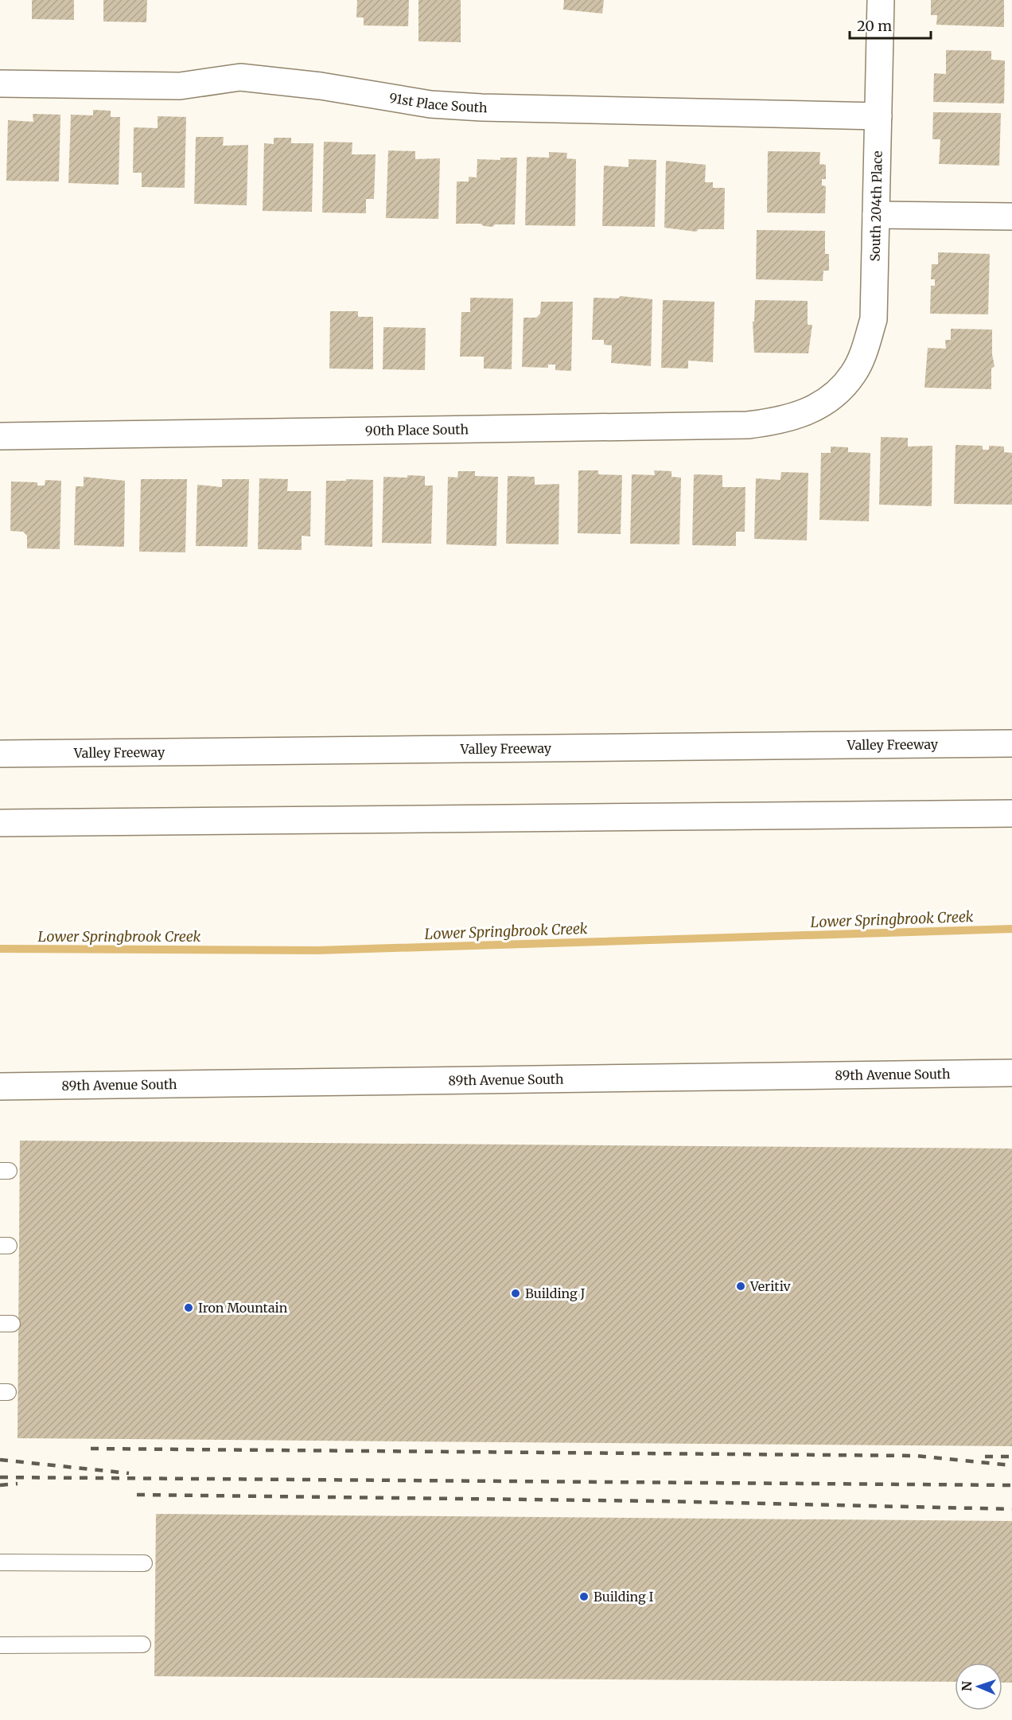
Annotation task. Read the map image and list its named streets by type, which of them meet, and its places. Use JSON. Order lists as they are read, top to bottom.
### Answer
{
  "streets": {
    "main road": [
      "91st Place South",
      "South 204th Place",
      "90th Place South",
      "Valley Freeway",
      "89th Avenue South"
    ]
  },
  "crossings": [
    ["91st Place South", "South 204th Place"],
    ["South 204th Place", "90th Place South"]
  ],
  "water": ["Lower Springbrook Creek"],
  "places": [
    "Veritiv",
    "Building J",
    "Iron Mountain",
    "Building I"
  ],
  "scale_bar": "20 m",
  "north": "left"
}
